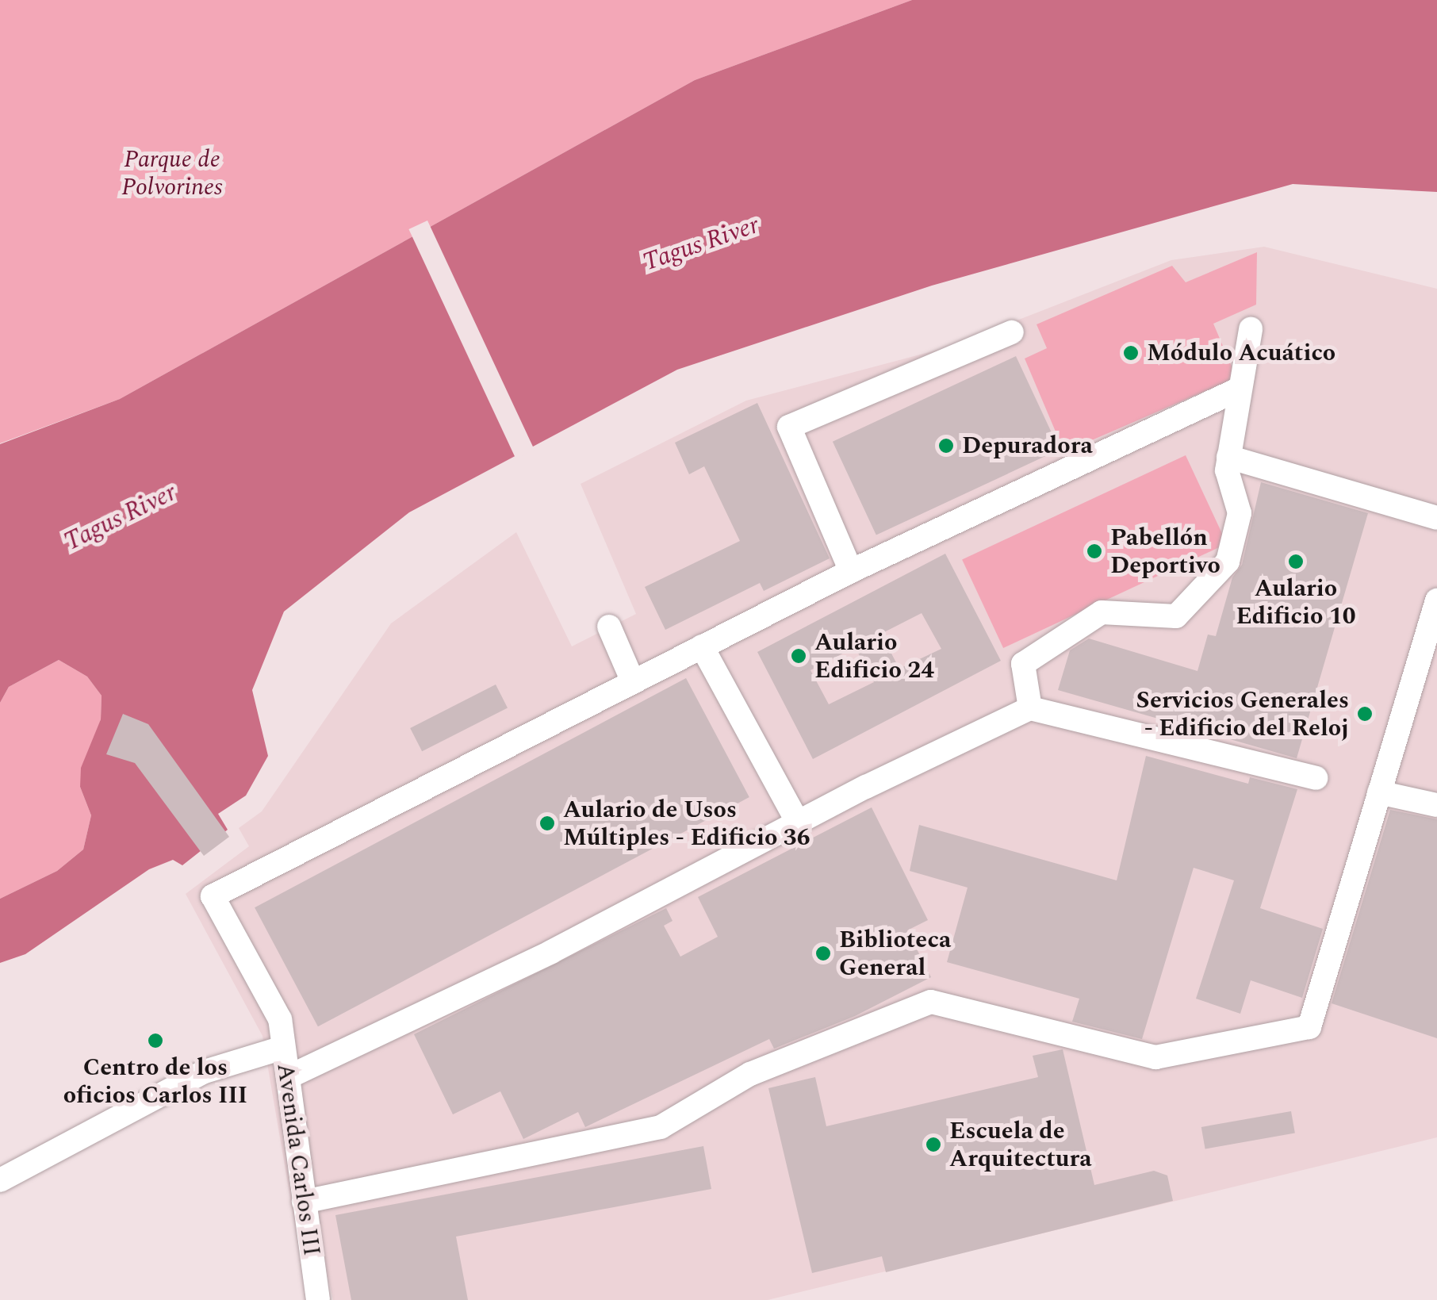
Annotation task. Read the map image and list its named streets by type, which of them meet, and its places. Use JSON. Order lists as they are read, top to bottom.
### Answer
{
  "streets": {
    "street": ["Avenida Carlos III"]
  },
  "water": ["Tagus River"],
  "parks": ["Parque de Polvorines"],
  "places": [
    "Módulo Acuático",
    "Depuradora",
    "Pabellón Deportivo",
    "Aulario Edificio 10",
    "Aulario Edificio 24",
    "Servicios Generales - Edificio del Reloj",
    "Aulario de Usos Múltiples - Edificio 36",
    "Biblioteca General",
    "Centro de los oficios Carlos III",
    "Escuela de Arquitectura"
  ]
}
